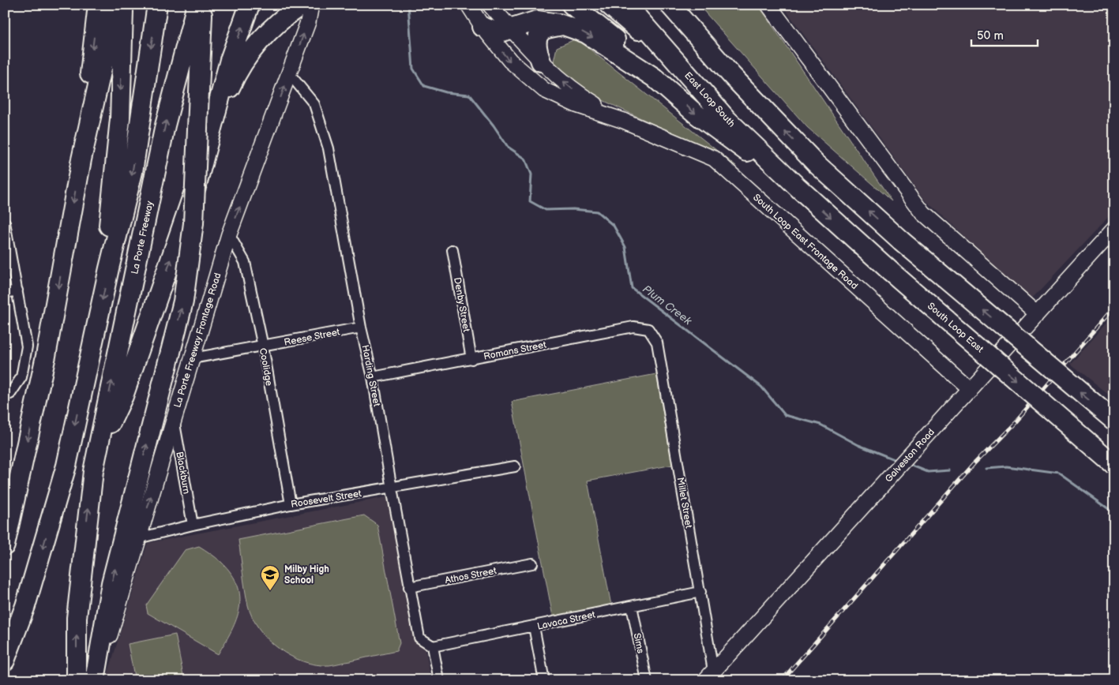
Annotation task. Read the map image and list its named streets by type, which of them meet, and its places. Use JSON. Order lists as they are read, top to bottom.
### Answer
{
  "streets": {
    "highway": ["East Loop South", "La Porte Freeway", "South Loop East"],
    "main road": ["South Loop East Frontage Road", "La Porte Freeway Frontage Road", "Galveston Road"],
    "street": [
      "Denby Street",
      "Reese Street",
      "Romans Street",
      "Coolidge",
      "Harding Street",
      "Blackburn",
      "Roosevelt Street",
      "Millet Street",
      "Athos Street",
      "Lavaca Street",
      "Sims"
    ]
  },
  "crossings": [
    ["East Loop South", "South Loop East"],
    ["South Loop East Frontage Road", "Galveston Road"],
    ["Denby Street", "Romans Street"],
    ["Reese Street", "La Porte Freeway Frontage Road"],
    ["Reese Street", "Coolidge"],
    ["Reese Street", "Harding Street"],
    ["La Porte Freeway Frontage Road", "Coolidge"],
    ["La Porte Freeway Frontage Road", "Harding Street"],
    ["La Porte Freeway Frontage Road", "Blackburn"],
    ["La Porte Freeway Frontage Road", "Roosevelt Street"],
    ["Romans Street", "Harding Street"],
    ["Romans Street", "Millet Street"],
    ["Coolidge", "Roosevelt Street"],
    ["Harding Street", "Roosevelt Street"],
    ["Harding Street", "Athos Street"],
    ["Harding Street", "Lavaca Street"],
    ["Galveston Road", "Millet Street"],
    ["Blackburn", "Roosevelt Street"],
    ["Millet Street", "Lavaca Street"],
    ["Lavaca Street", "Sims"]
  ],
  "one_way": ["La Porte Freeway Frontage Road"],
  "water": ["Plum Creek"],
  "places": {
    "school or university": ["Milby High School"]
  },
  "scale_bar": "50 m"
}
